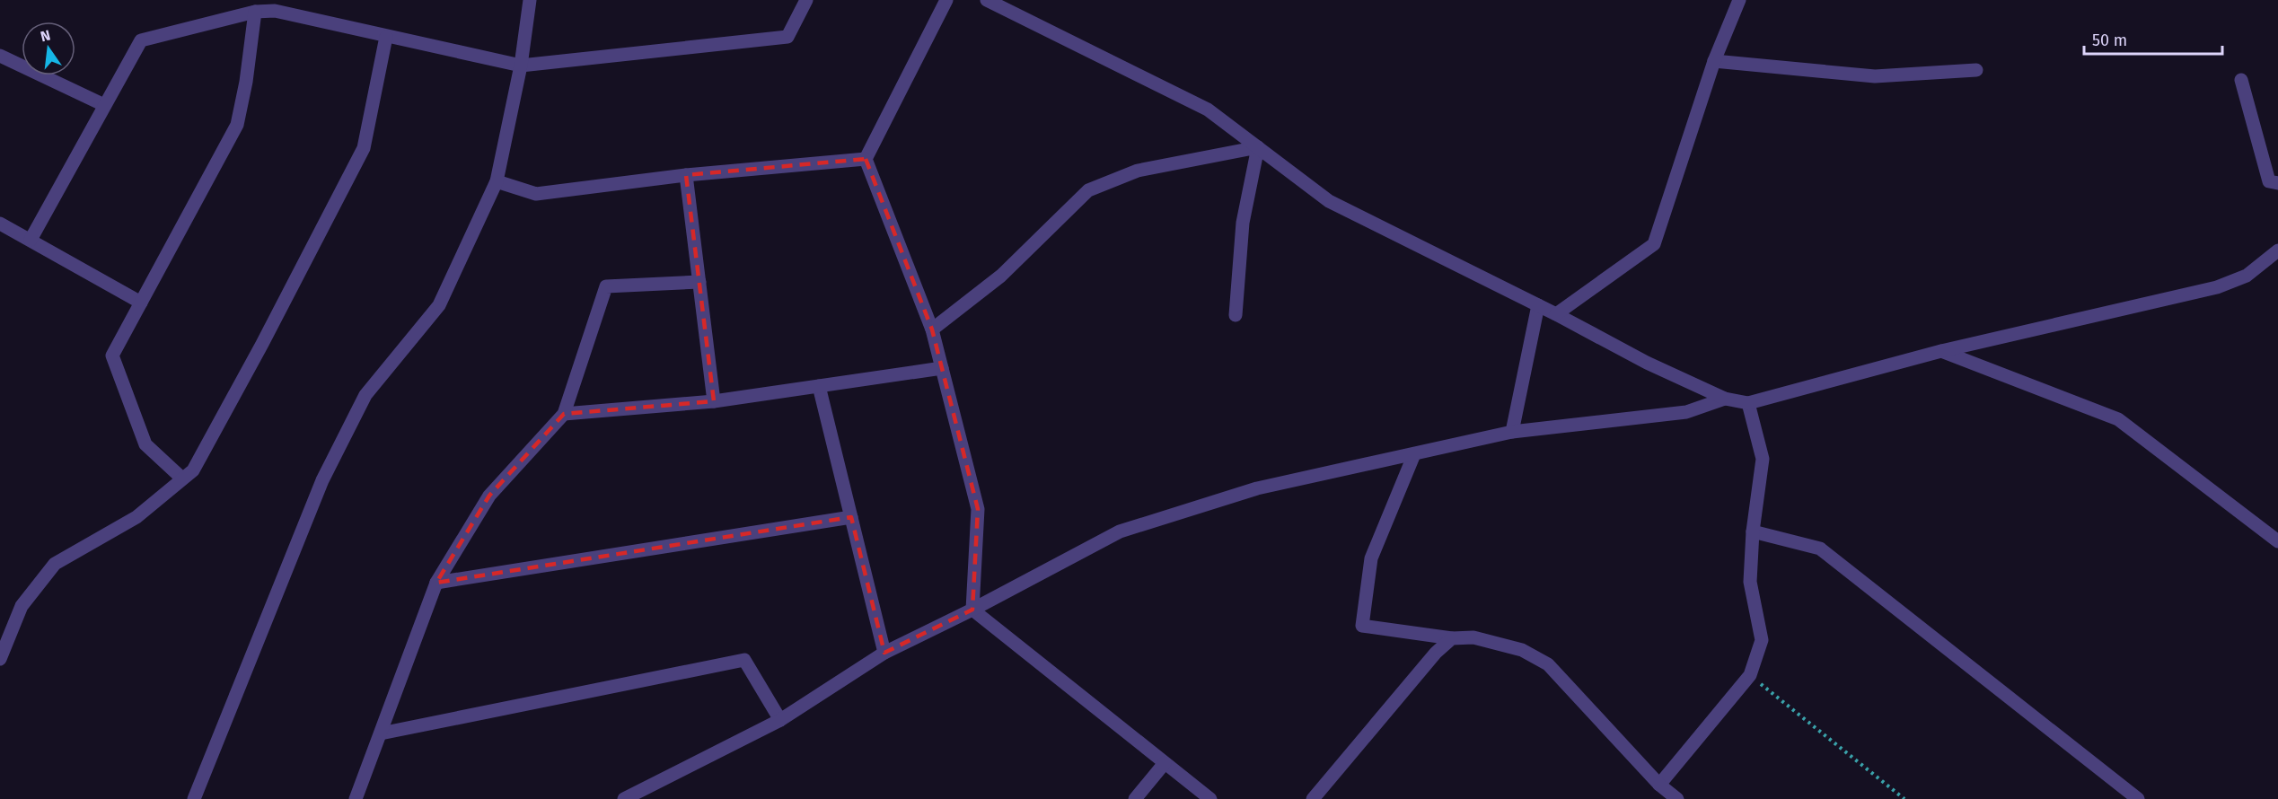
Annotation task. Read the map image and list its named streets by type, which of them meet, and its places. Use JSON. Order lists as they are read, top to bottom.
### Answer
{
  "scale_bar": "50 m",
  "north": "top"
}
